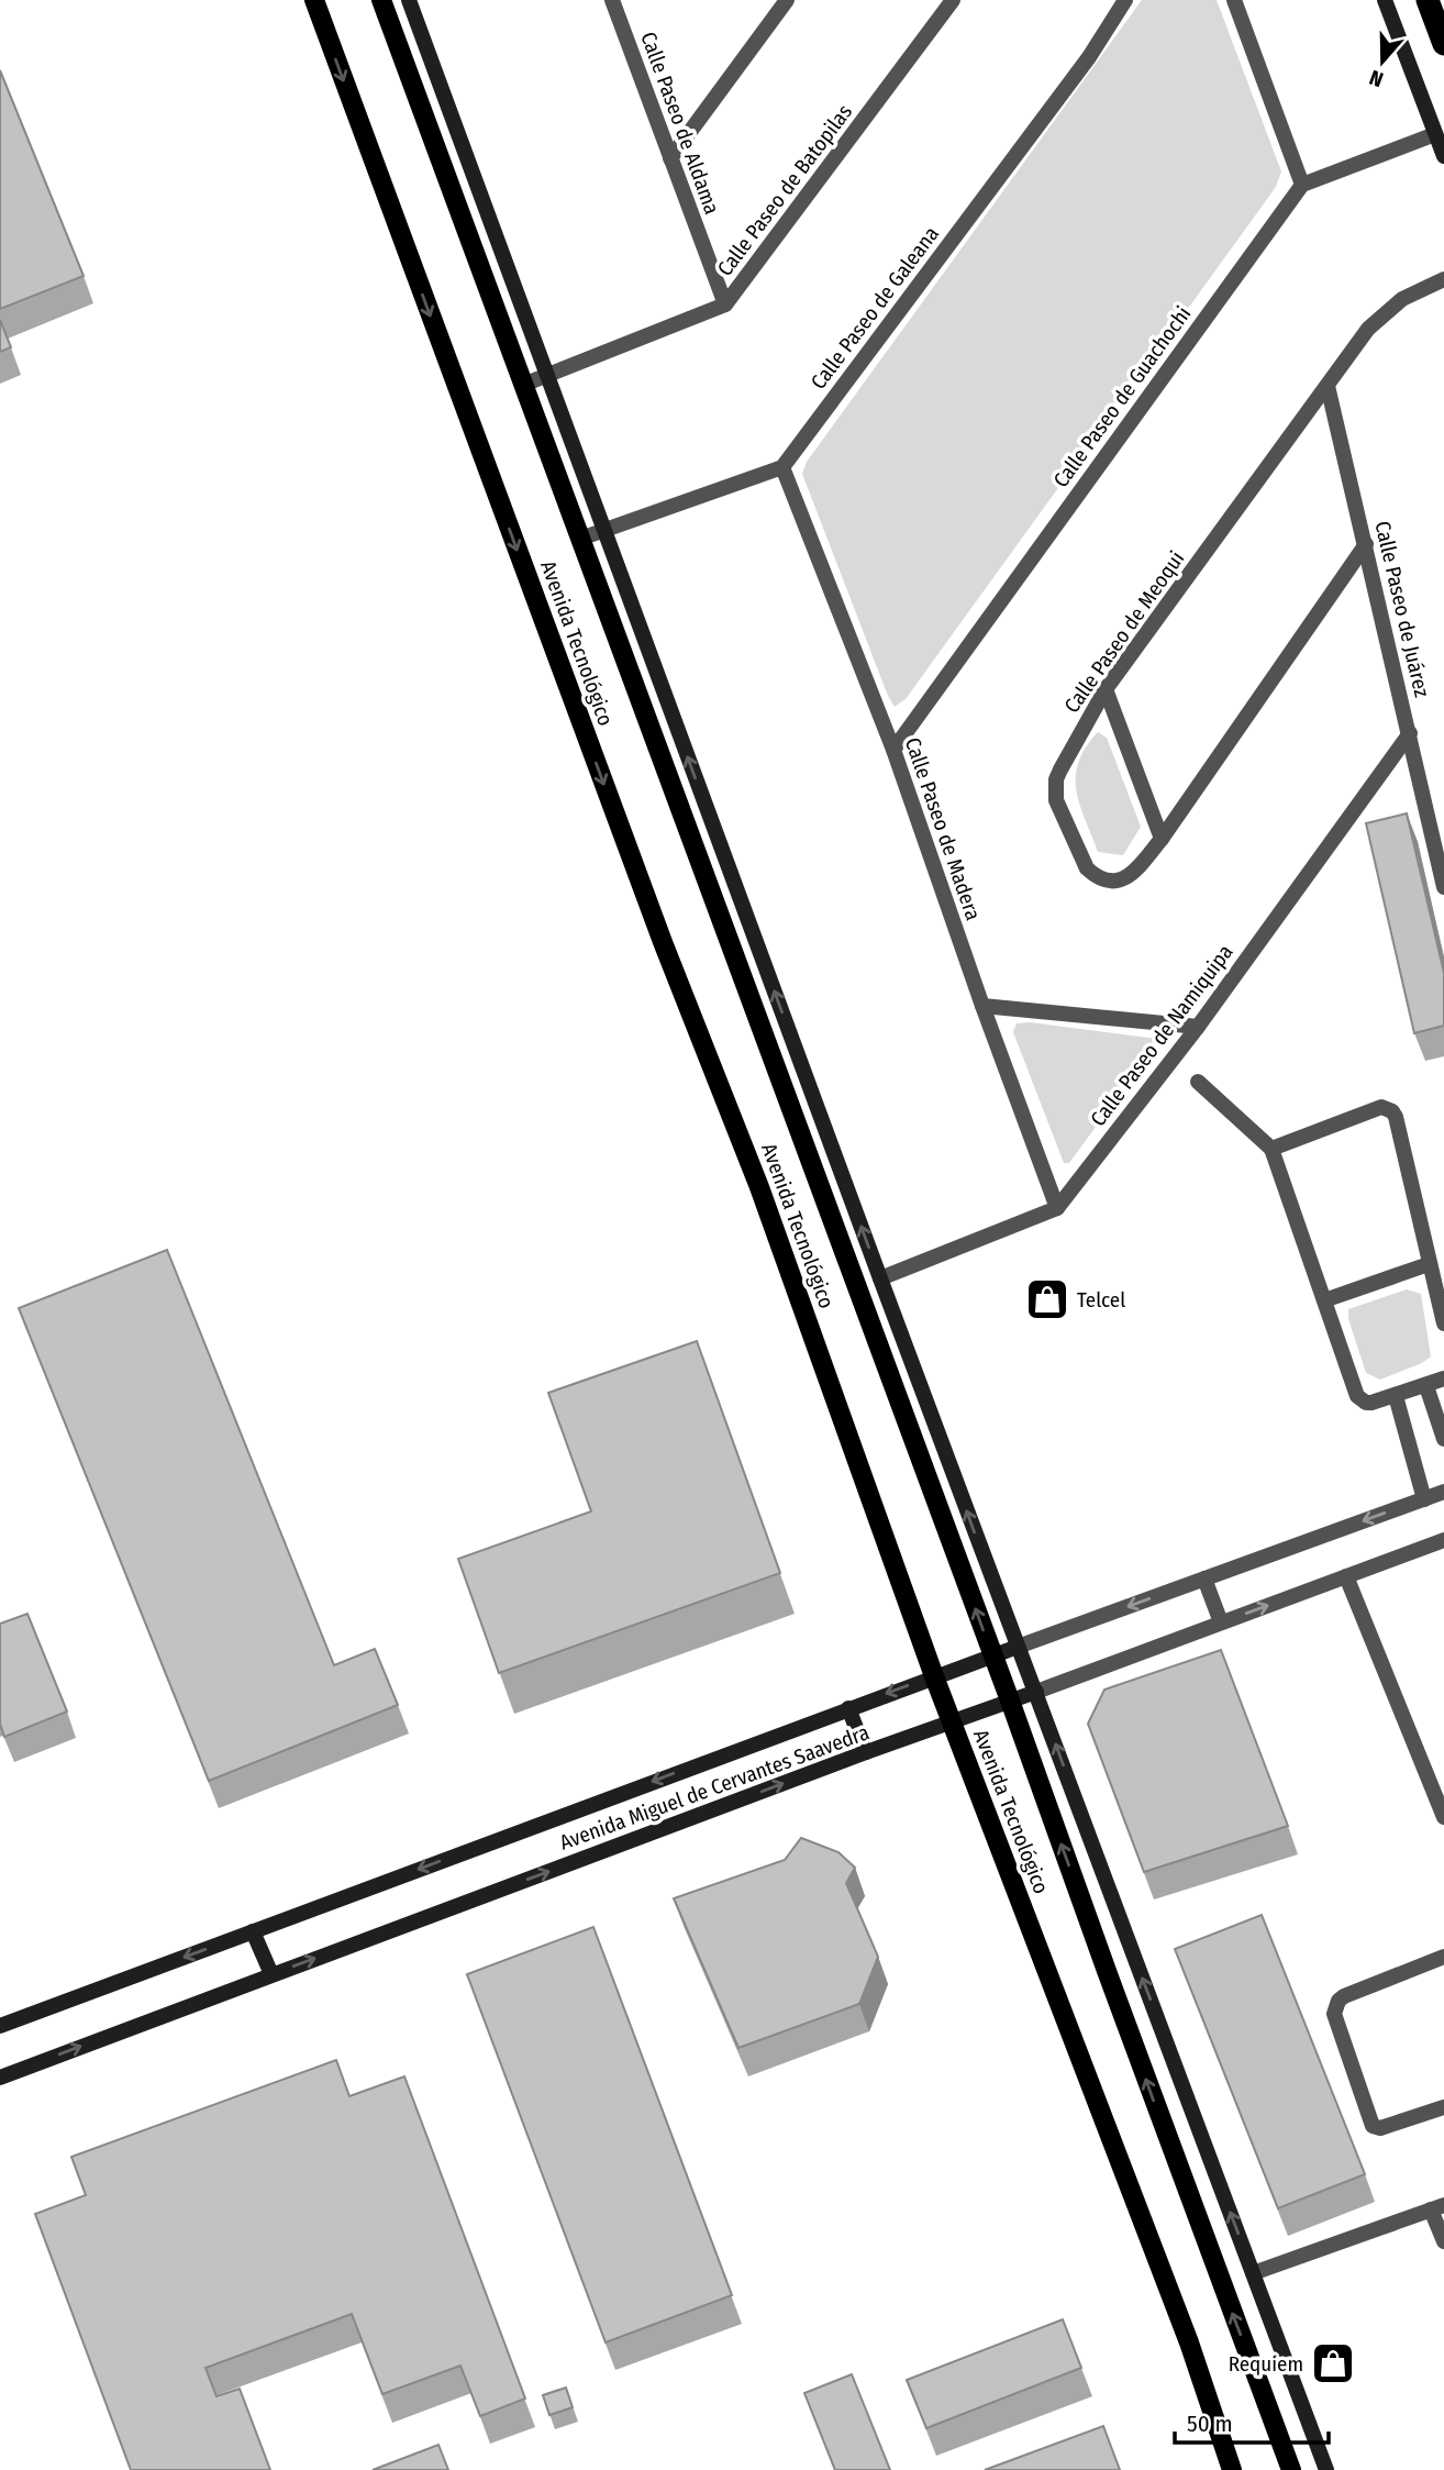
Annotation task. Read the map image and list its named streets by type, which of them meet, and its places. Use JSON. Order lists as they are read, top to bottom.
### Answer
{
  "streets": {
    "main road": ["Avenida Tecnológico"],
    "street": [
      "Calle Paseo de Aldama",
      "Calle Paseo de Batopilas",
      "Calle Paseo de Galeana",
      "Calle Paseo de Guachochi",
      "Calle Paseo de Juárez",
      "Calle Paseo de Meoqui",
      "Calle Paseo de Madera",
      "Calle Paseo de Namiquipa",
      "Avenida Miguel de Cervantes Saavedra"
    ]
  },
  "crossings": [
    ["Calle Paseo de Aldama", "Calle Paseo de Batopilas"],
    ["Calle Paseo de Batopilas", "Avenida Tecnológico"],
    ["Calle Paseo de Galeana", "Calle Paseo de Madera"],
    ["Calle Paseo de Guachochi", "Calle Paseo de Madera"],
    ["Calle Paseo de Juárez", "Calle Paseo de Meoqui"],
    ["Calle Paseo de Juárez", "Calle Paseo de Namiquipa"],
    ["Avenida Tecnológico", "Avenida Miguel de Cervantes Saavedra"],
    ["Calle Paseo de Madera", "Calle Paseo de Namiquipa"]
  ],
  "places": {
    "shop": ["Telcel", "Requiem"]
  },
  "scale_bar": "50 m",
  "north": "bottom"
}
